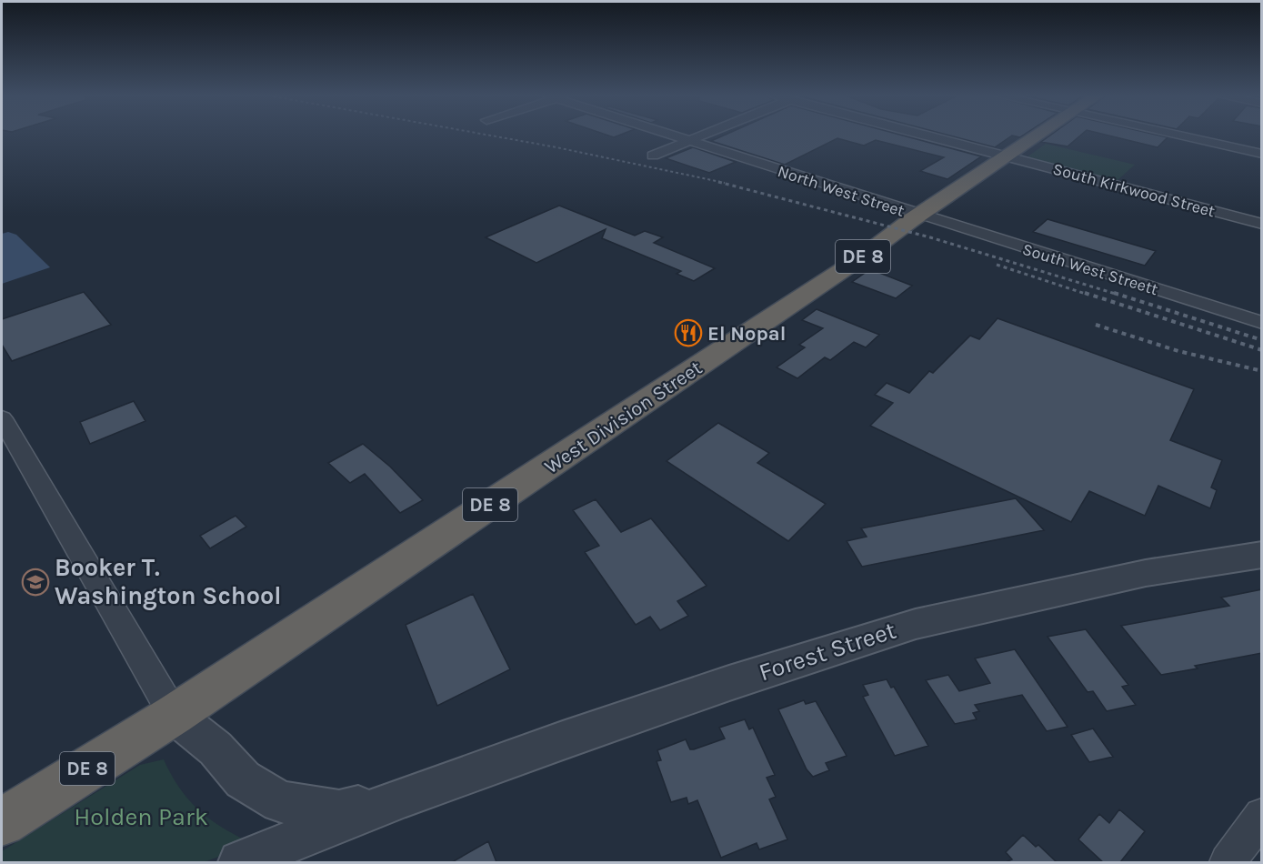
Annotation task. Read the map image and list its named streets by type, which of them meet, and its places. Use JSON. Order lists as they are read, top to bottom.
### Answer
{
  "streets": {
    "highway": ["DE 8", "West Division Street"],
    "street": [
      "South Kirkwood Street",
      "North West Street",
      "South West Streett",
      "Forest Street"
    ]
  },
  "crossings": [
    ["South Kirkwood Street", "West Division Street"],
    ["North West Street", "South West Streett"],
    ["North West Street", "West Division Street"],
    ["DE 8", "West Division Street"],
    ["DE 8", "Forest Street"],
    ["South West Streett", "West Division Street"],
    ["West Division Street", "Forest Street"]
  ],
  "parks": ["Holden Park"],
  "places": {
    "restaurant": ["El Nopal"],
    "school or university": ["Booker T. Washington School"]
  }
}
